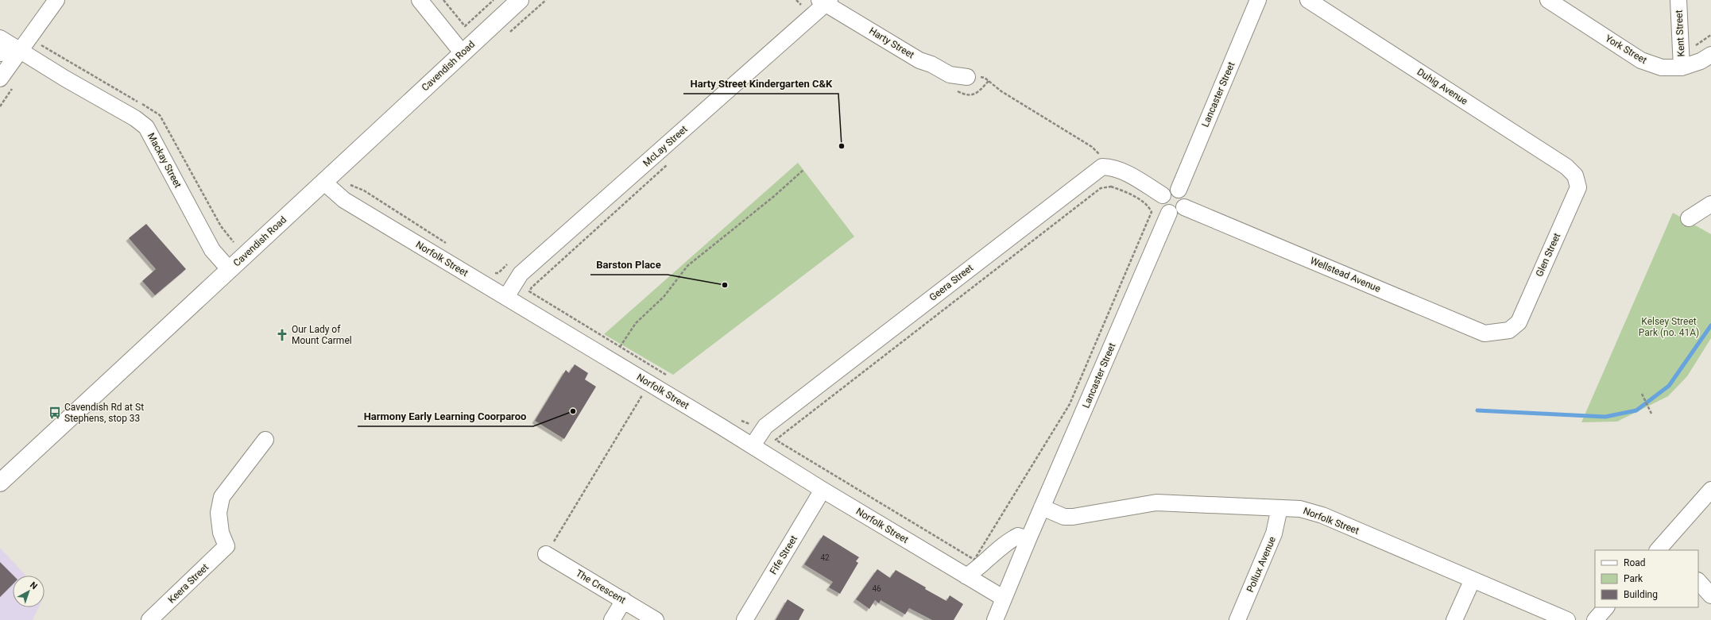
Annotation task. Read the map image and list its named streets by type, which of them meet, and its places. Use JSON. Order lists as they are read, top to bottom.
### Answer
{
  "streets": {
    "main road": ["Cavendish Road"],
    "street": [
      "Kent Street",
      "Harty Street",
      "York Street",
      "Duhig Avenue",
      "Lancaster Street",
      "McLay Street",
      "Mackay Street",
      "Glen Street",
      "Norfolk Street",
      "Wellstead Avenue",
      "Geera Street",
      "Fife Street",
      "Pollux Avenue",
      "Keera Street",
      "The Crescent"
    ]
  },
  "crossings": [
    ["Kent Street", "York Street"],
    ["Harty Street", "McLay Street"],
    ["Cavendish Road", "Mackay Street"],
    ["Cavendish Road", "Norfolk Street"],
    ["Duhig Avenue", "Glen Street"],
    ["Lancaster Street", "Norfolk Street"],
    ["Lancaster Street", "Wellstead Avenue"],
    ["McLay Street", "Norfolk Street"],
    ["Glen Street", "Wellstead Avenue"],
    ["Norfolk Street", "Geera Street"],
    ["Norfolk Street", "Fife Street"],
    ["Norfolk Street", "Pollux Avenue"]
  ],
  "parks": ["Kelsey Street Park (no. 41A)"],
  "places": {
    "other": ["Harty Street Kindergarten C&K", "Barston Place", "Harmony Early Learning Coorparoo"],
    "church": ["Our Lady of Mount Carmel"],
    "bus stop": ["Cavendish Rd at St Stephens, stop 33"]
  },
  "house_numbers": ["42", "46"],
  "legend": ["Road", "Park", "Building"],
  "north": "top right"
}
